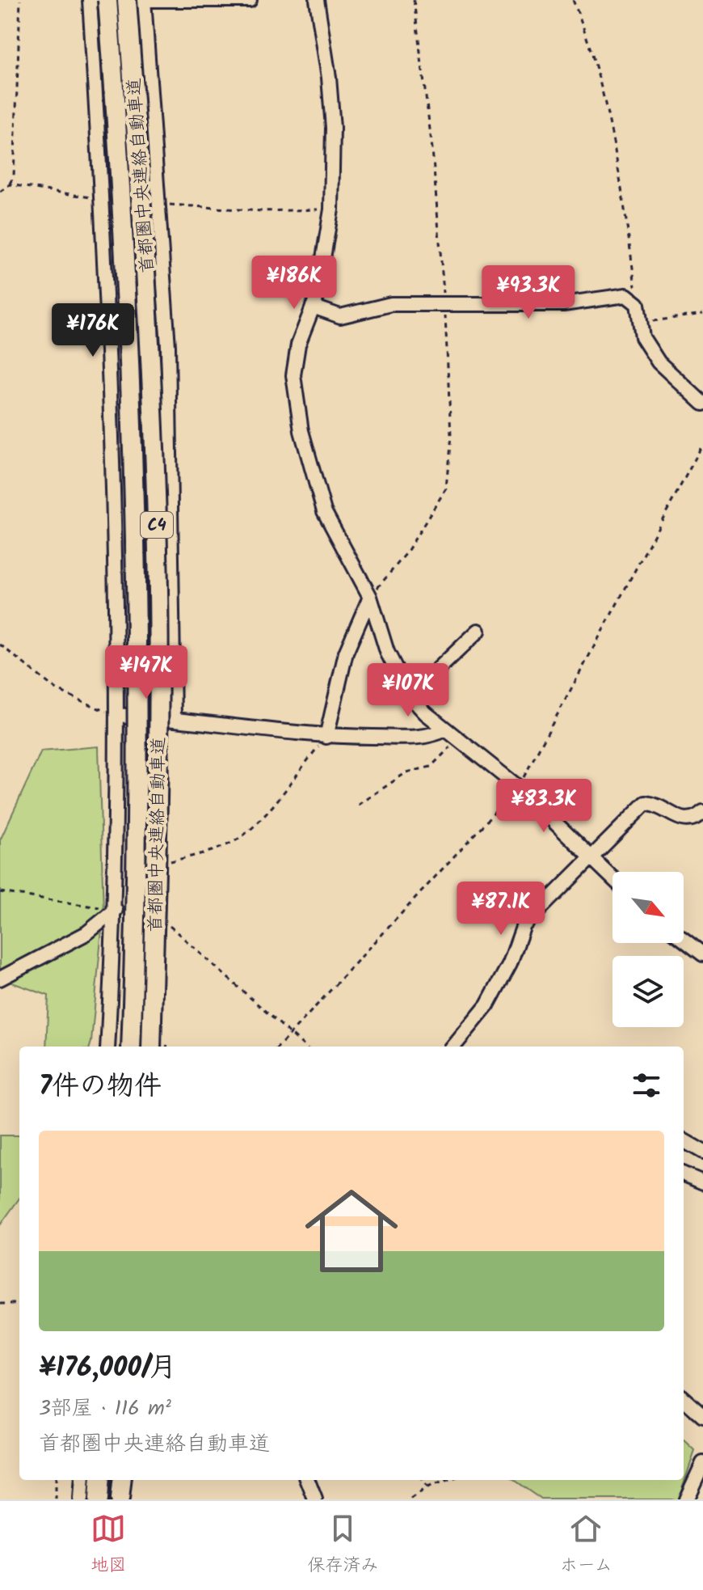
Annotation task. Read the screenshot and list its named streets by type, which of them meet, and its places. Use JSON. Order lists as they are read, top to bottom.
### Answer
{
  "streets": {
    "highway": ["首都圏中央連絡自動車道", "C4"]
  },
  "north": "bottom right",
  "page": {
    "price": [
      "¥186K",
      "¥93.3K",
      "¥176K",
      "¥147K",
      "¥107K",
      "¥83.3K",
      "¥87.1K"
    ],
    "heading": "7件の物件",
    "list": [
      {
        "name": "¥176,000/月",
        "note": "3部屋 · 116 m² · 首都圏中央連絡自動車道"
      }
    ],
    "tabs": ["地図", "保存済み", "ホーム"]
  }
}
